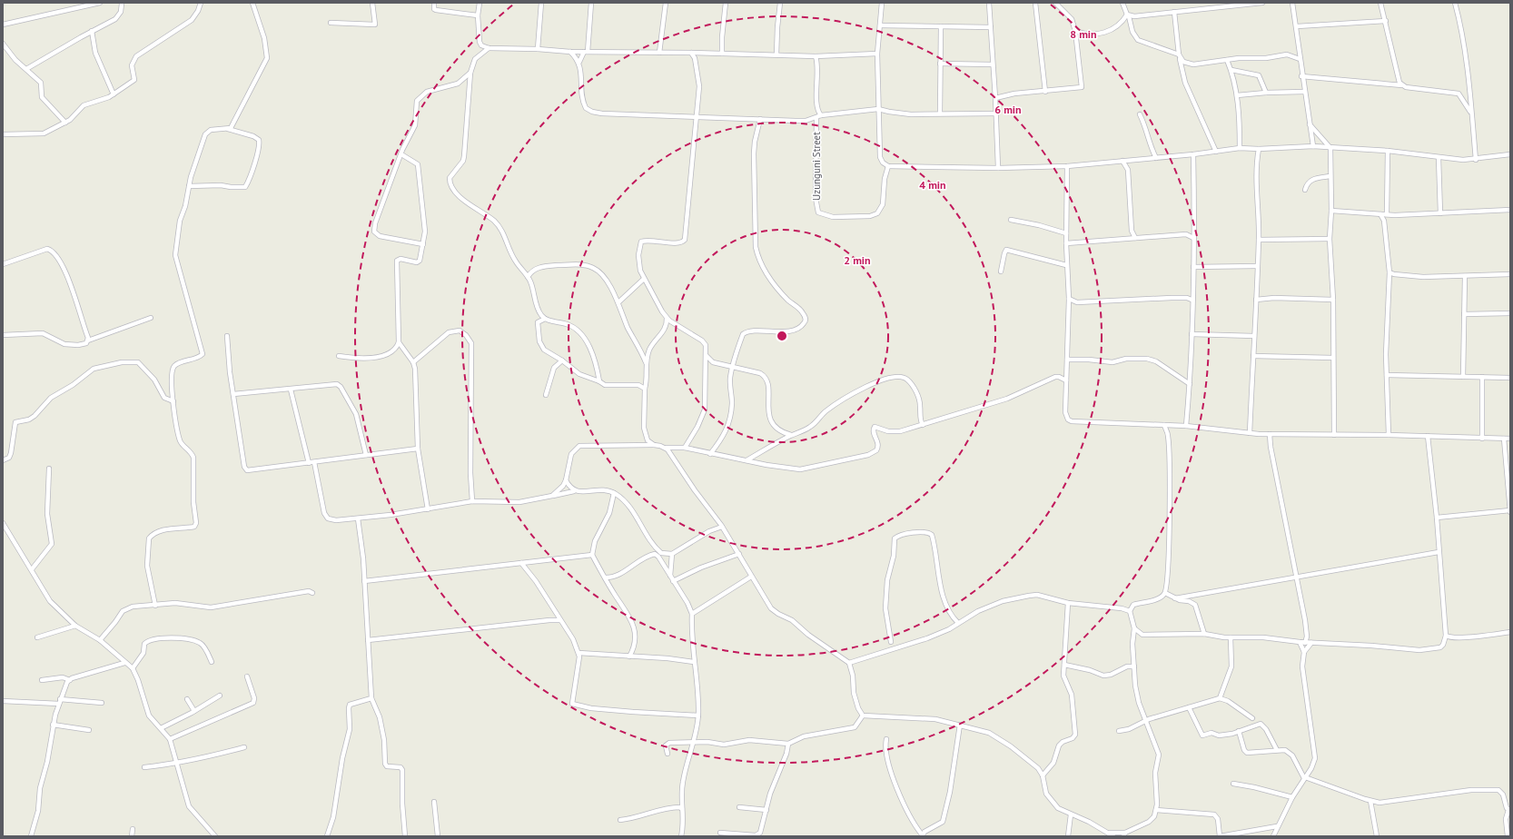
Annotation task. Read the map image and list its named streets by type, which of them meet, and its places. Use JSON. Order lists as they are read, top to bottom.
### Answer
{
  "streets": {
    "street": ["Uzunguni Street"]
  },
  "rings": [
    "8 min",
    "6 min",
    "4 min",
    "2 min"
  ]
}
